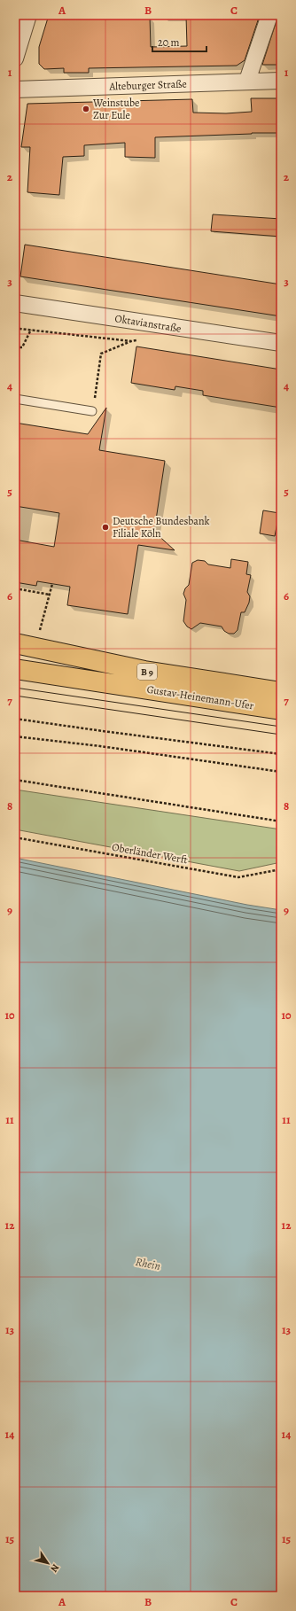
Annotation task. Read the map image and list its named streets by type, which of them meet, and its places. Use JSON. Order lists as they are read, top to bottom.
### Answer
{
  "streets": {
    "main road": ["B 9", "Gustav-Heinemann-Ufer"],
    "street": ["Alteburger Straße", "Oktavianstraße"],
    "path": ["Oberländer Werft"]
  },
  "water": ["Rhein"],
  "places": ["Weinstube Zur Eule", "Deutsche Bundesbank Filiale Köln"],
  "scale_bar": "20 m",
  "north": "bottom right",
  "grid": {
    "columns": ["A", "B", "C"],
    "rows": [
      "1",
      "2",
      "3",
      "4",
      "5",
      "6",
      "7",
      "8",
      "9",
      "10",
      "11",
      "12",
      "13",
      "14",
      "15"
    ]
  }
}
